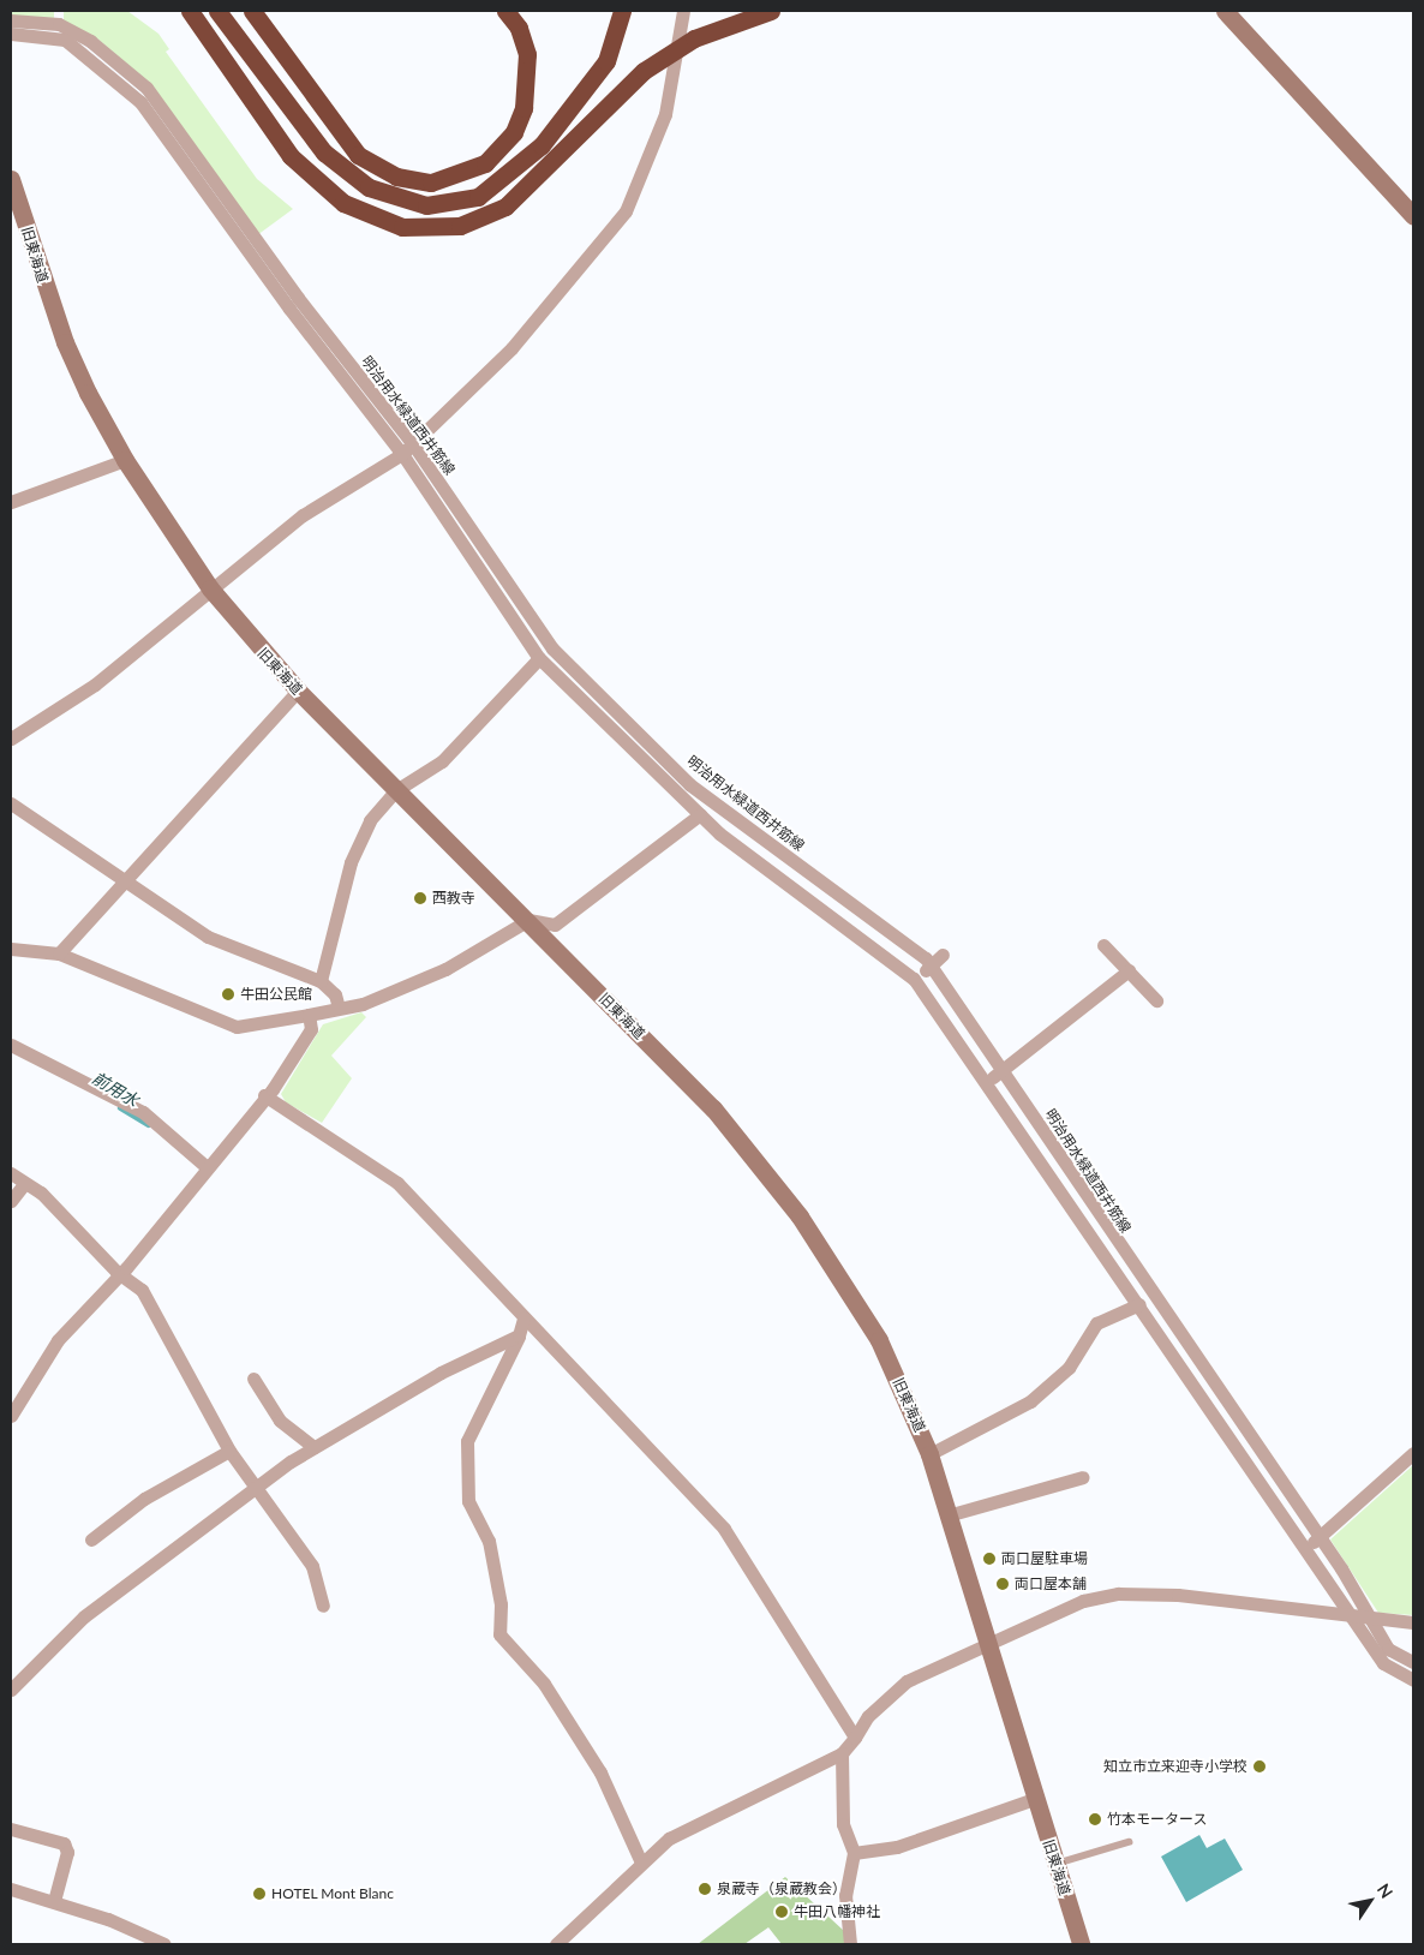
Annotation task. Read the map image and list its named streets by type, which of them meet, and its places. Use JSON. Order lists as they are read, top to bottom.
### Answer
{
  "streets": {
    "street": ["旧東海道", "明治用水緑道西井筋線"]
  },
  "water": ["前用水"],
  "places": [
    "西教寺",
    "牛田公民館",
    "両口屋駐車場",
    "両口屋本舗",
    "知立市立来迎寺小学校",
    "竹本モータース",
    "泉蔵寺（泉蔵教会）",
    "HOTEL Mont Blanc",
    "牛田八幡神社"
  ],
  "north": "top right"
}
